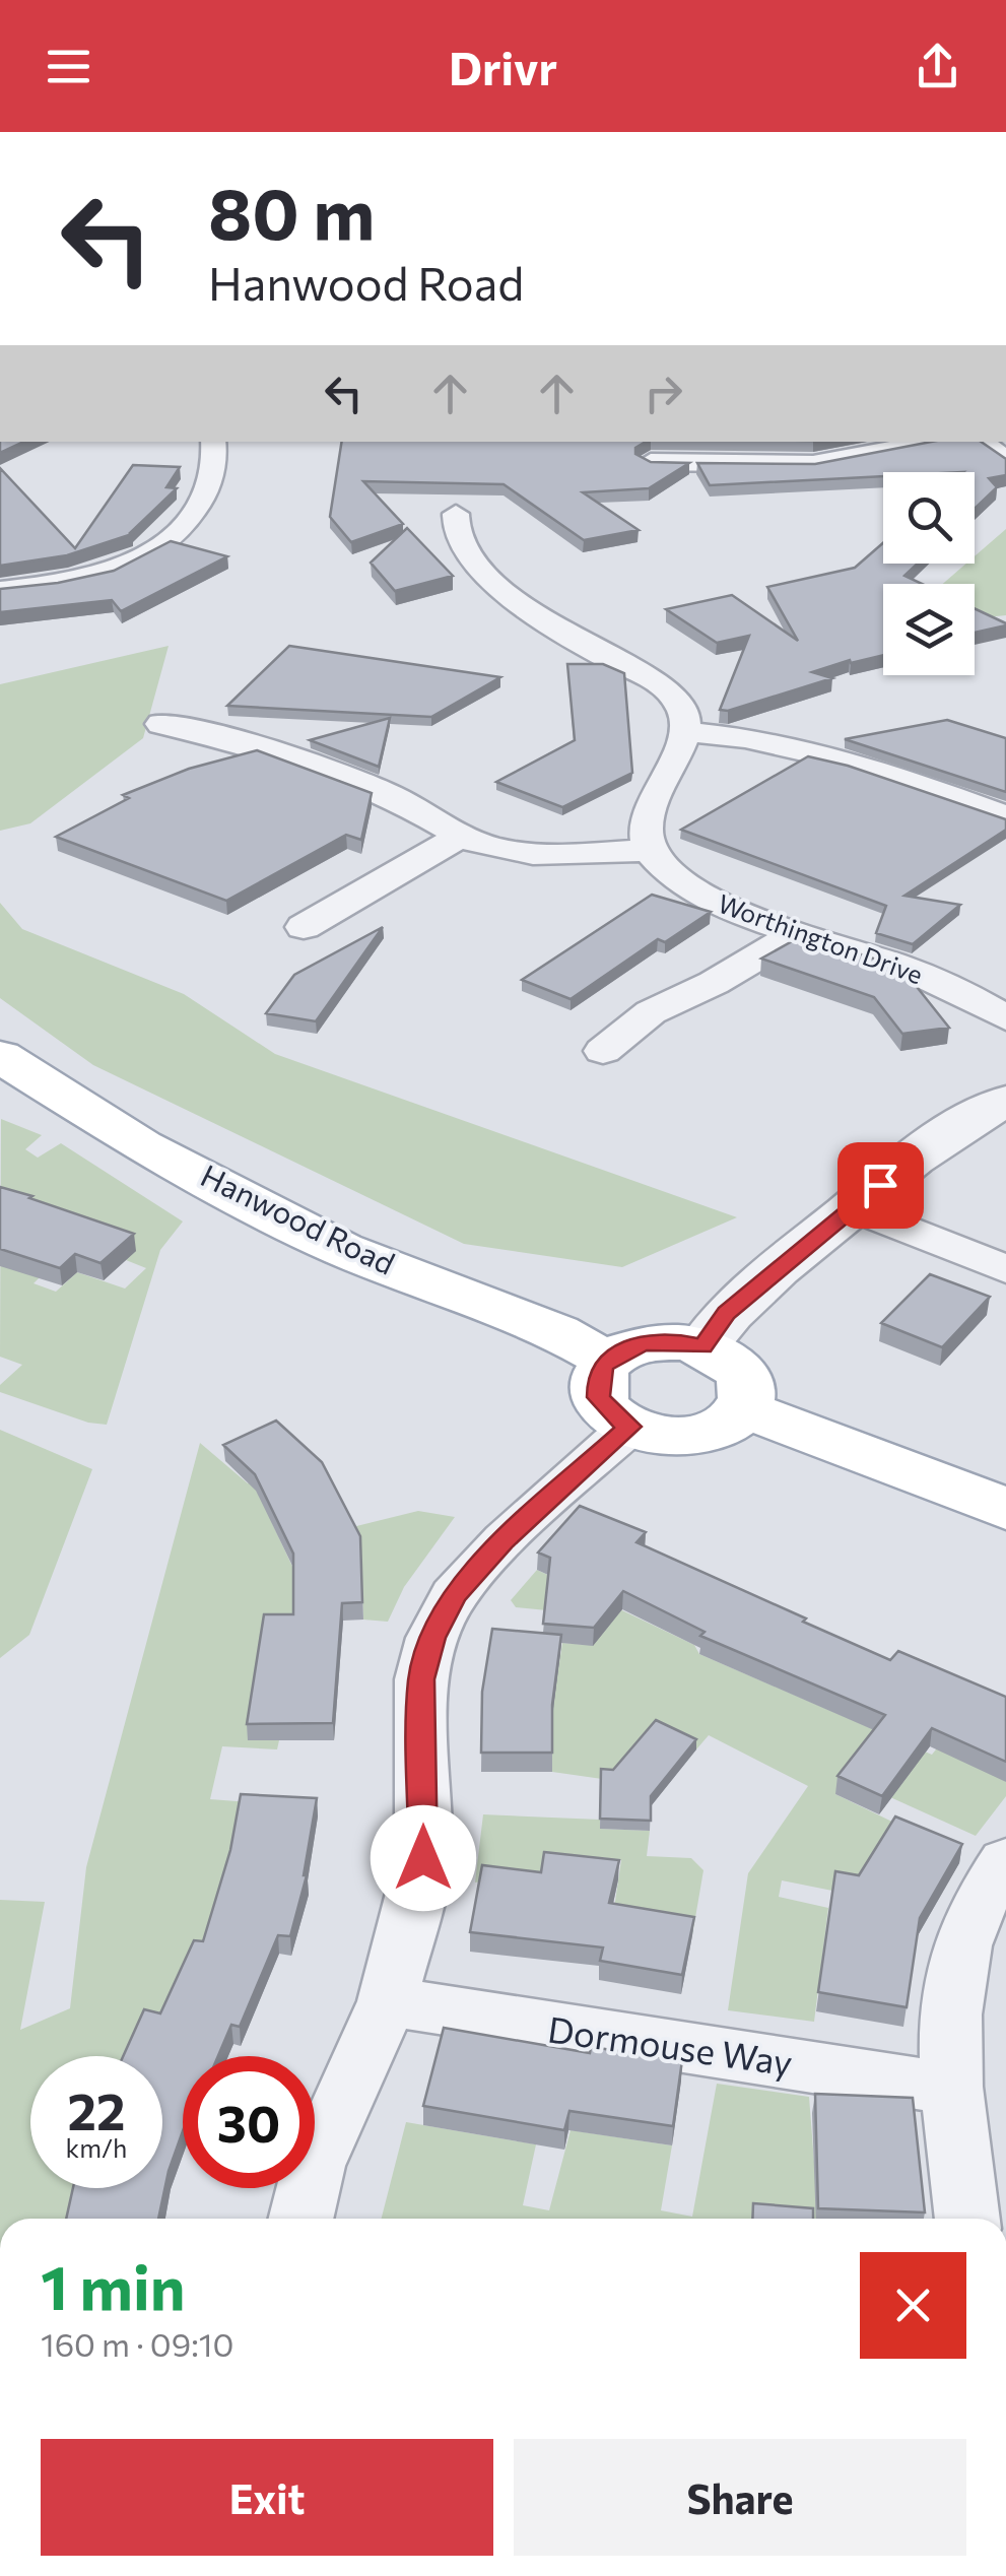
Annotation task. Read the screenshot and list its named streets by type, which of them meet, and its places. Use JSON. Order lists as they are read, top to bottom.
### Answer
{
  "streets": {
    "main road": ["Hanwood Road"],
    "street": ["Worthington Drive", "Dormouse Way"]
  },
  "page": {
    "header": "Drivr",
    "turn": ["80 m", "Hanwood Road"],
    "speed": "22 km/h",
    "limit": "30",
    "heading": ["1 min", "160 m · 09:10"],
    "buttons": ["Exit", "Share"]
  }
}
